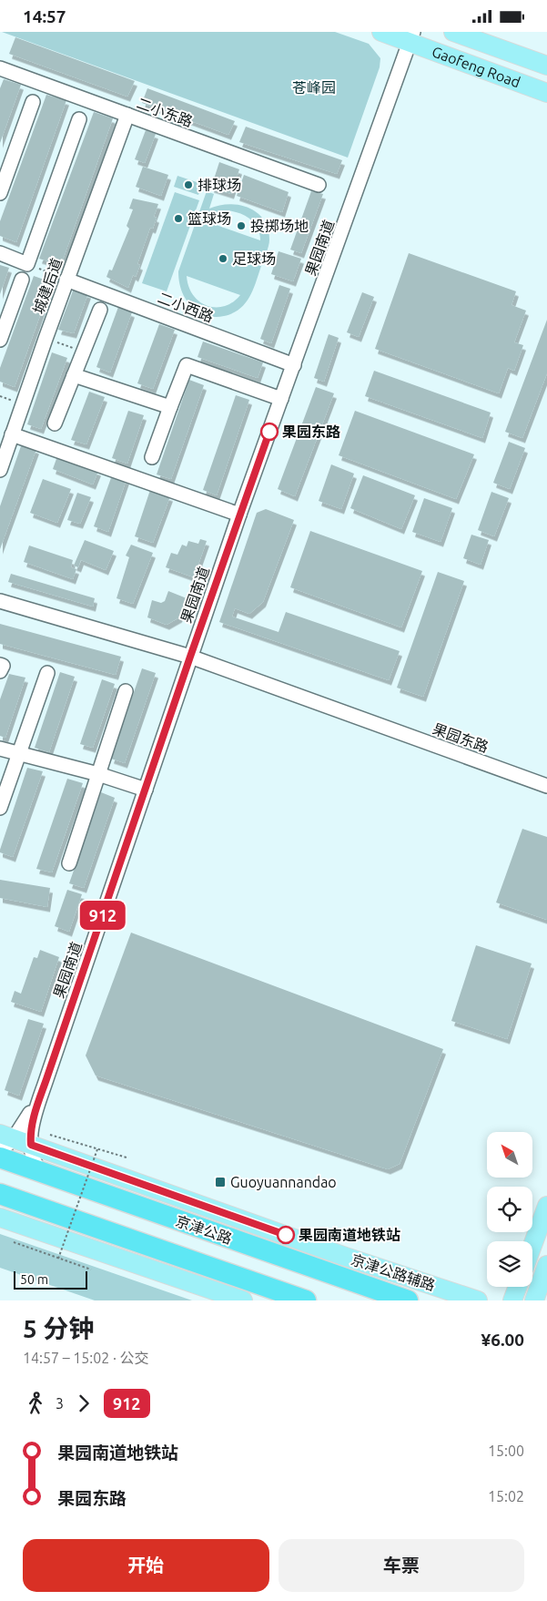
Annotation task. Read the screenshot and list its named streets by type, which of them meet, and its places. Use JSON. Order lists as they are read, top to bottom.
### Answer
{
  "streets": {
    "highway": ["京津公路"],
    "main road": ["Gaofeng Road", "京津公路辅路"],
    "street": [
      "二小东路",
      "果园南道",
      "城建后道",
      "二小西路",
      "果园东路"
    ]
  },
  "crossings": [
    ["Gaofeng Road", "果园南道"],
    ["二小东路", "城建后道"],
    ["果园南道", "二小西路"],
    ["果园南道", "果园东路"],
    ["果园南道", "京津公路"],
    ["果园南道", "京津公路辅路"],
    ["城建后道", "二小西路"]
  ],
  "parks": ["苍峰园"],
  "places": {
    "other": [
      "排球场",
      "篮球场",
      "投掷场地",
      "足球场",
      "果园东路",
      "果园南道地铁站"
    ],
    "transit": ["Guoyuannandao"]
  },
  "lines": ["bus line 912"],
  "scale_bar": "50 m",
  "north": "top left",
  "page": {
    "status": "14:57",
    "on_map": "912",
    "scale": "50 m",
    "heading": ["5 分钟", "14:57 – 15:02 · 公交", "¥6.00"],
    "legs": ["3", "912"],
    "list": [
      {
        "name": "果园南道地铁站",
        "value": "15:00"
      },
      {
        "name": "果园东路",
        "value": "15:02"
      }
    ],
    "buttons": ["开始", "车票"]
  }
}
